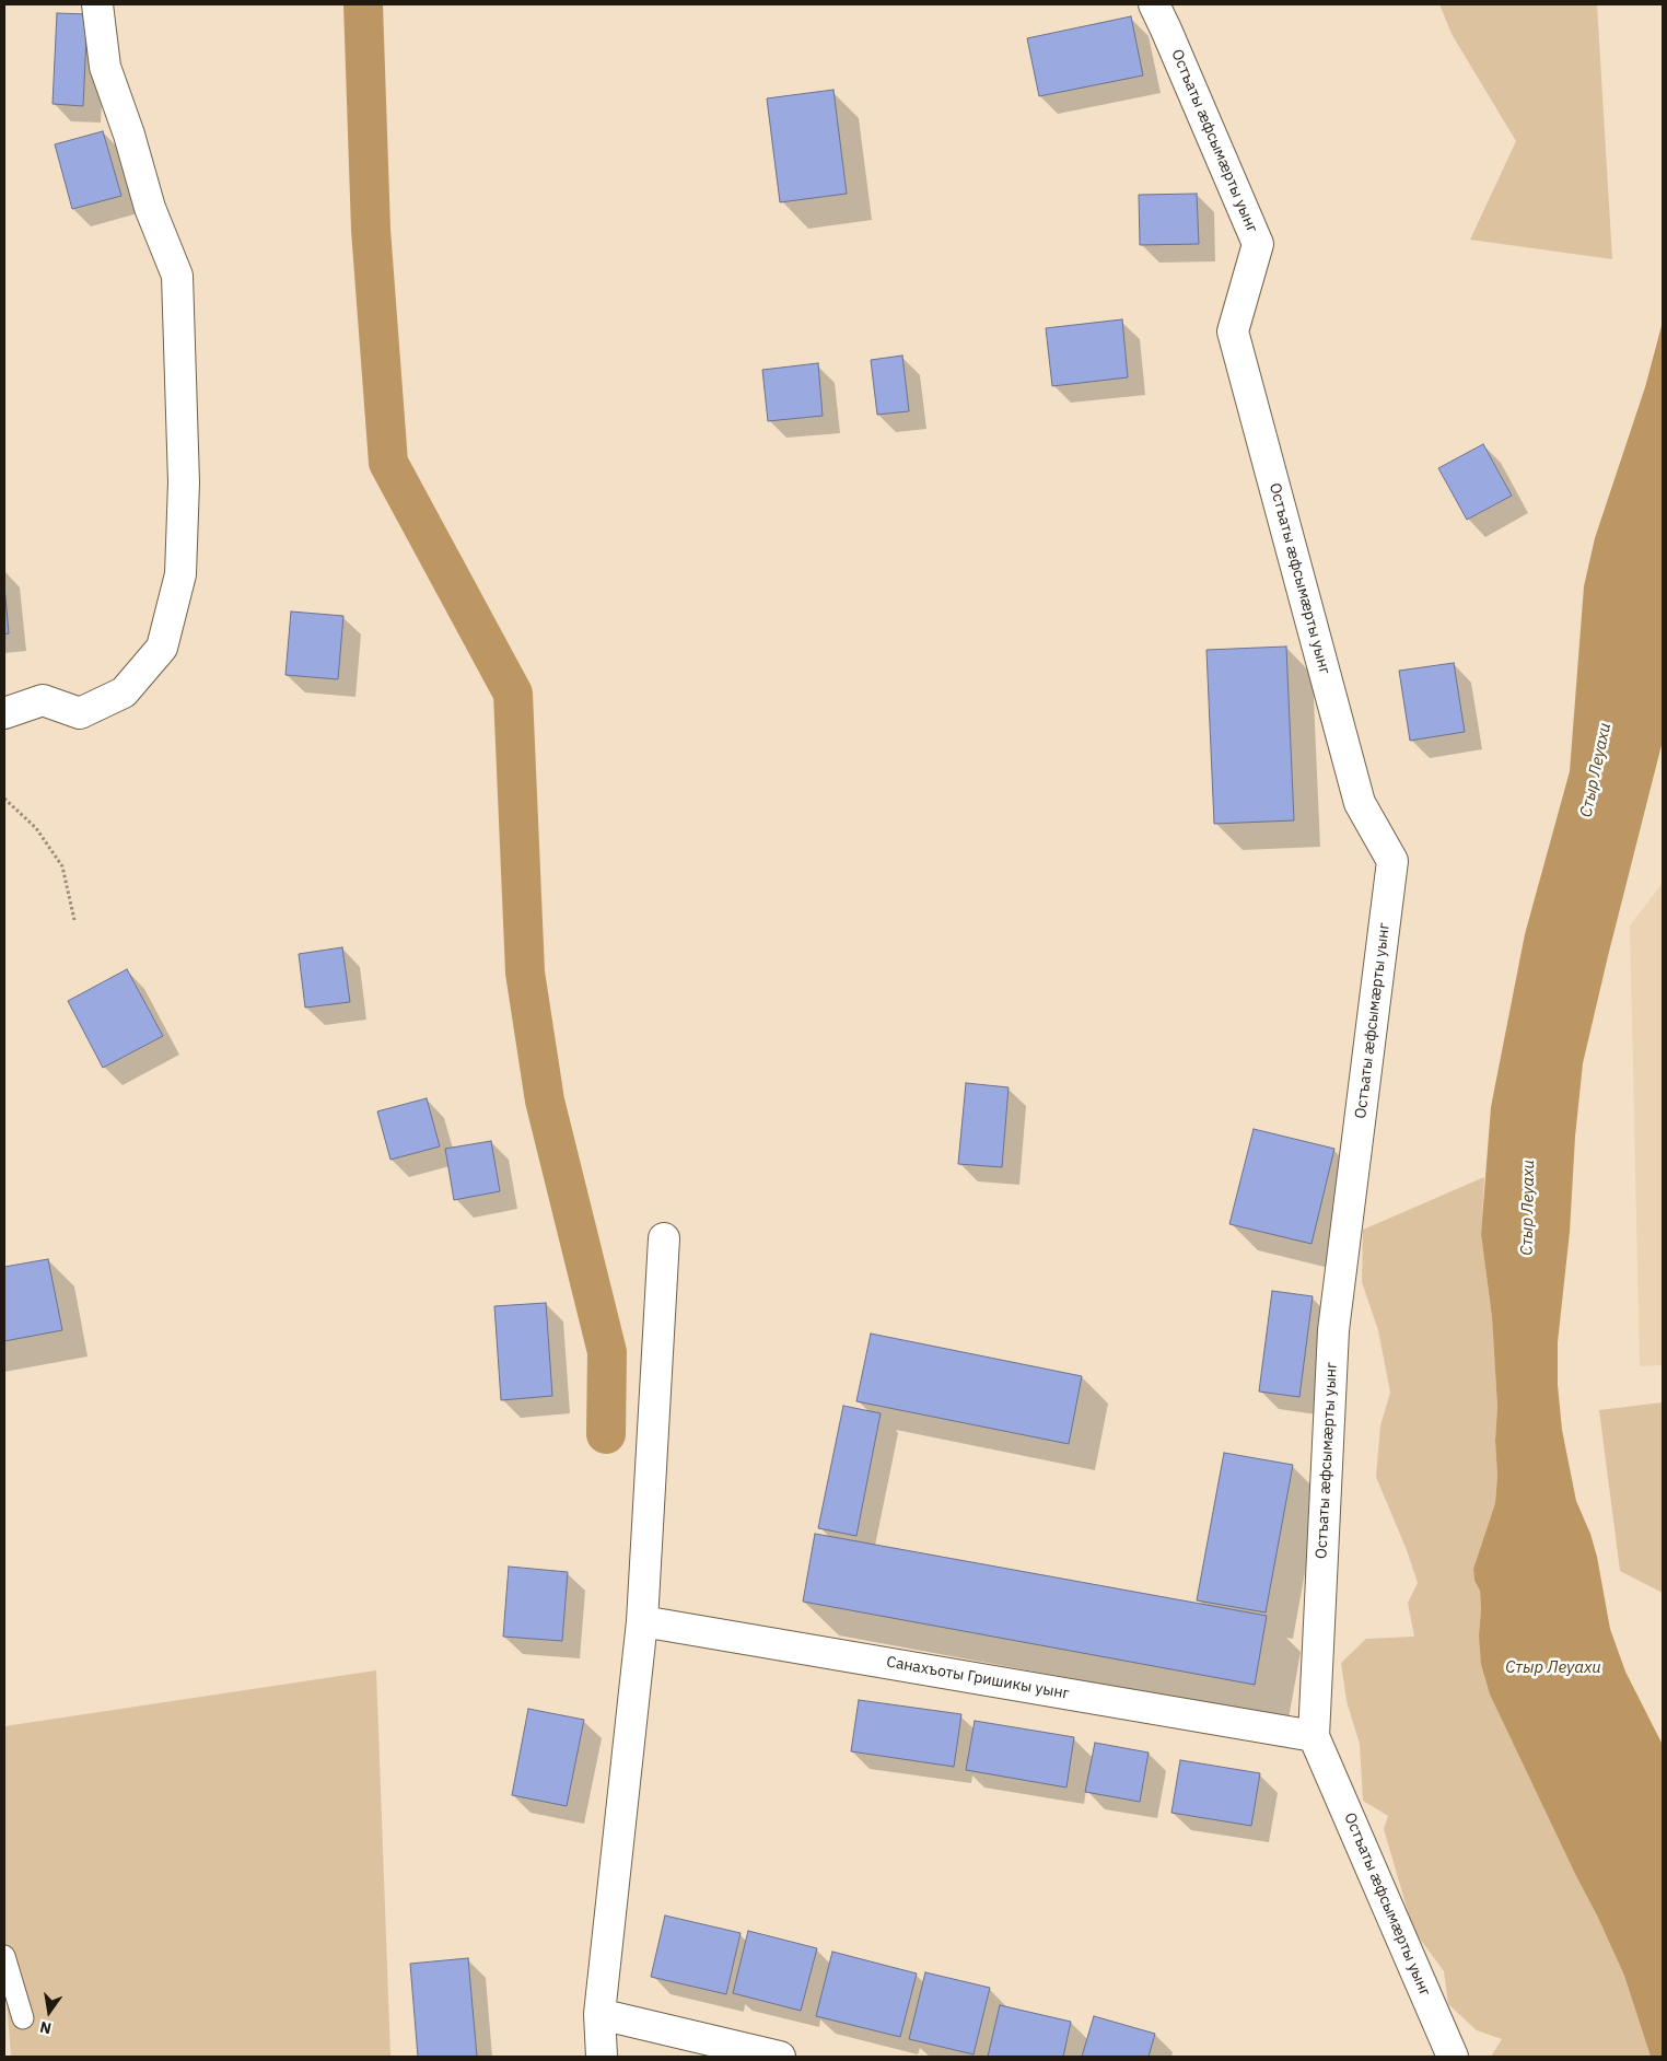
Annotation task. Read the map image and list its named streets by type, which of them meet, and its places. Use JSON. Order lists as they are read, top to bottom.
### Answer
{
  "streets": {
    "street": ["Остъаты æфсымæрты уынг", "Санахъоты Гришикы уынг"]
  },
  "crossings": [
    ["Остъаты æфсымæрты уынг", "Санахъоты Гришикы уынг"]
  ],
  "water": ["Стыр Леуахи"],
  "north": "bottom"
}
